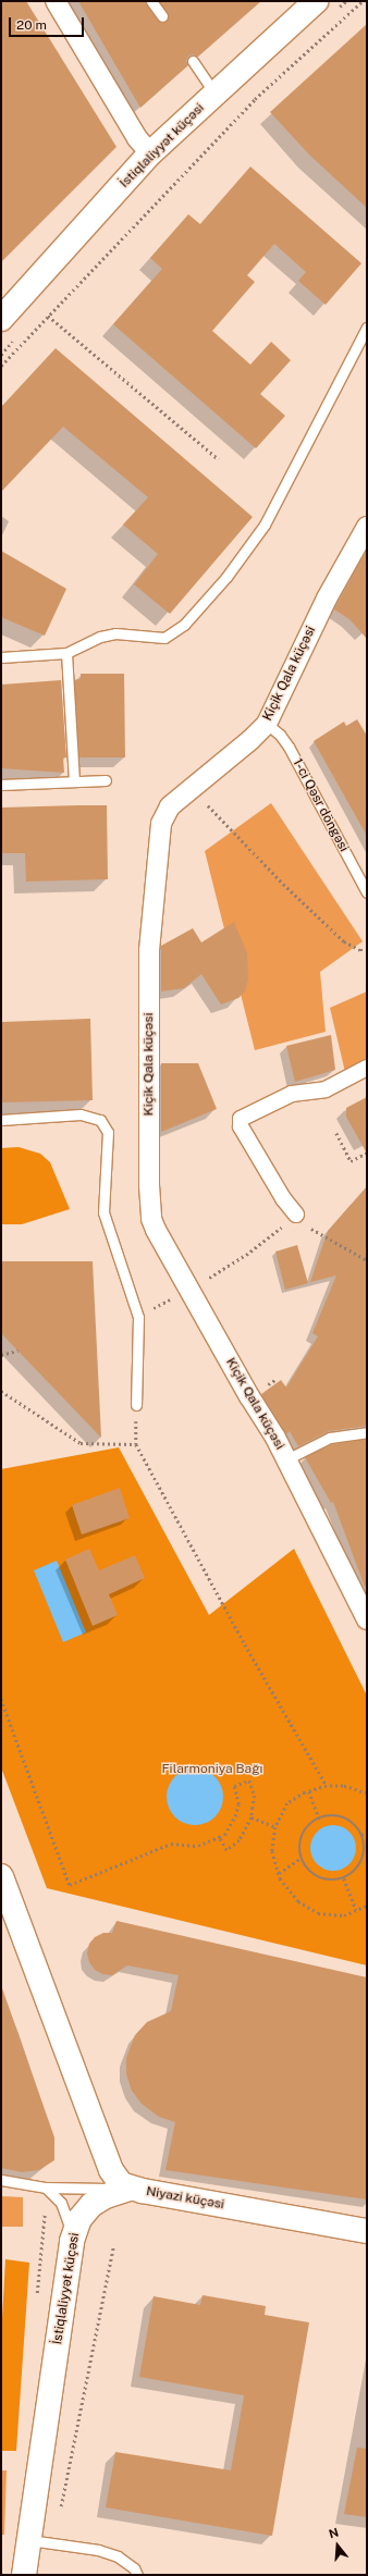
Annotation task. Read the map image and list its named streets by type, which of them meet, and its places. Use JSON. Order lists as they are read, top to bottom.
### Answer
{
  "streets": {
    "main road": ["İstiqlaliyyət küçəsi", "Niyazi küçəsi"],
    "street": ["Kiçik Qala küçəsi"],
    "lane": ["1-ci Qəsr döngəsi"]
  },
  "crossings": [
    ["İstiqlaliyyət küçəsi", "Niyazi küçəsi"],
    ["Kiçik Qala küçəsi", "1-ci Qəsr döngəsi"]
  ],
  "parks": ["Filarmoniya Bağı"],
  "scale_bar": "20 m",
  "north": "top"
}
